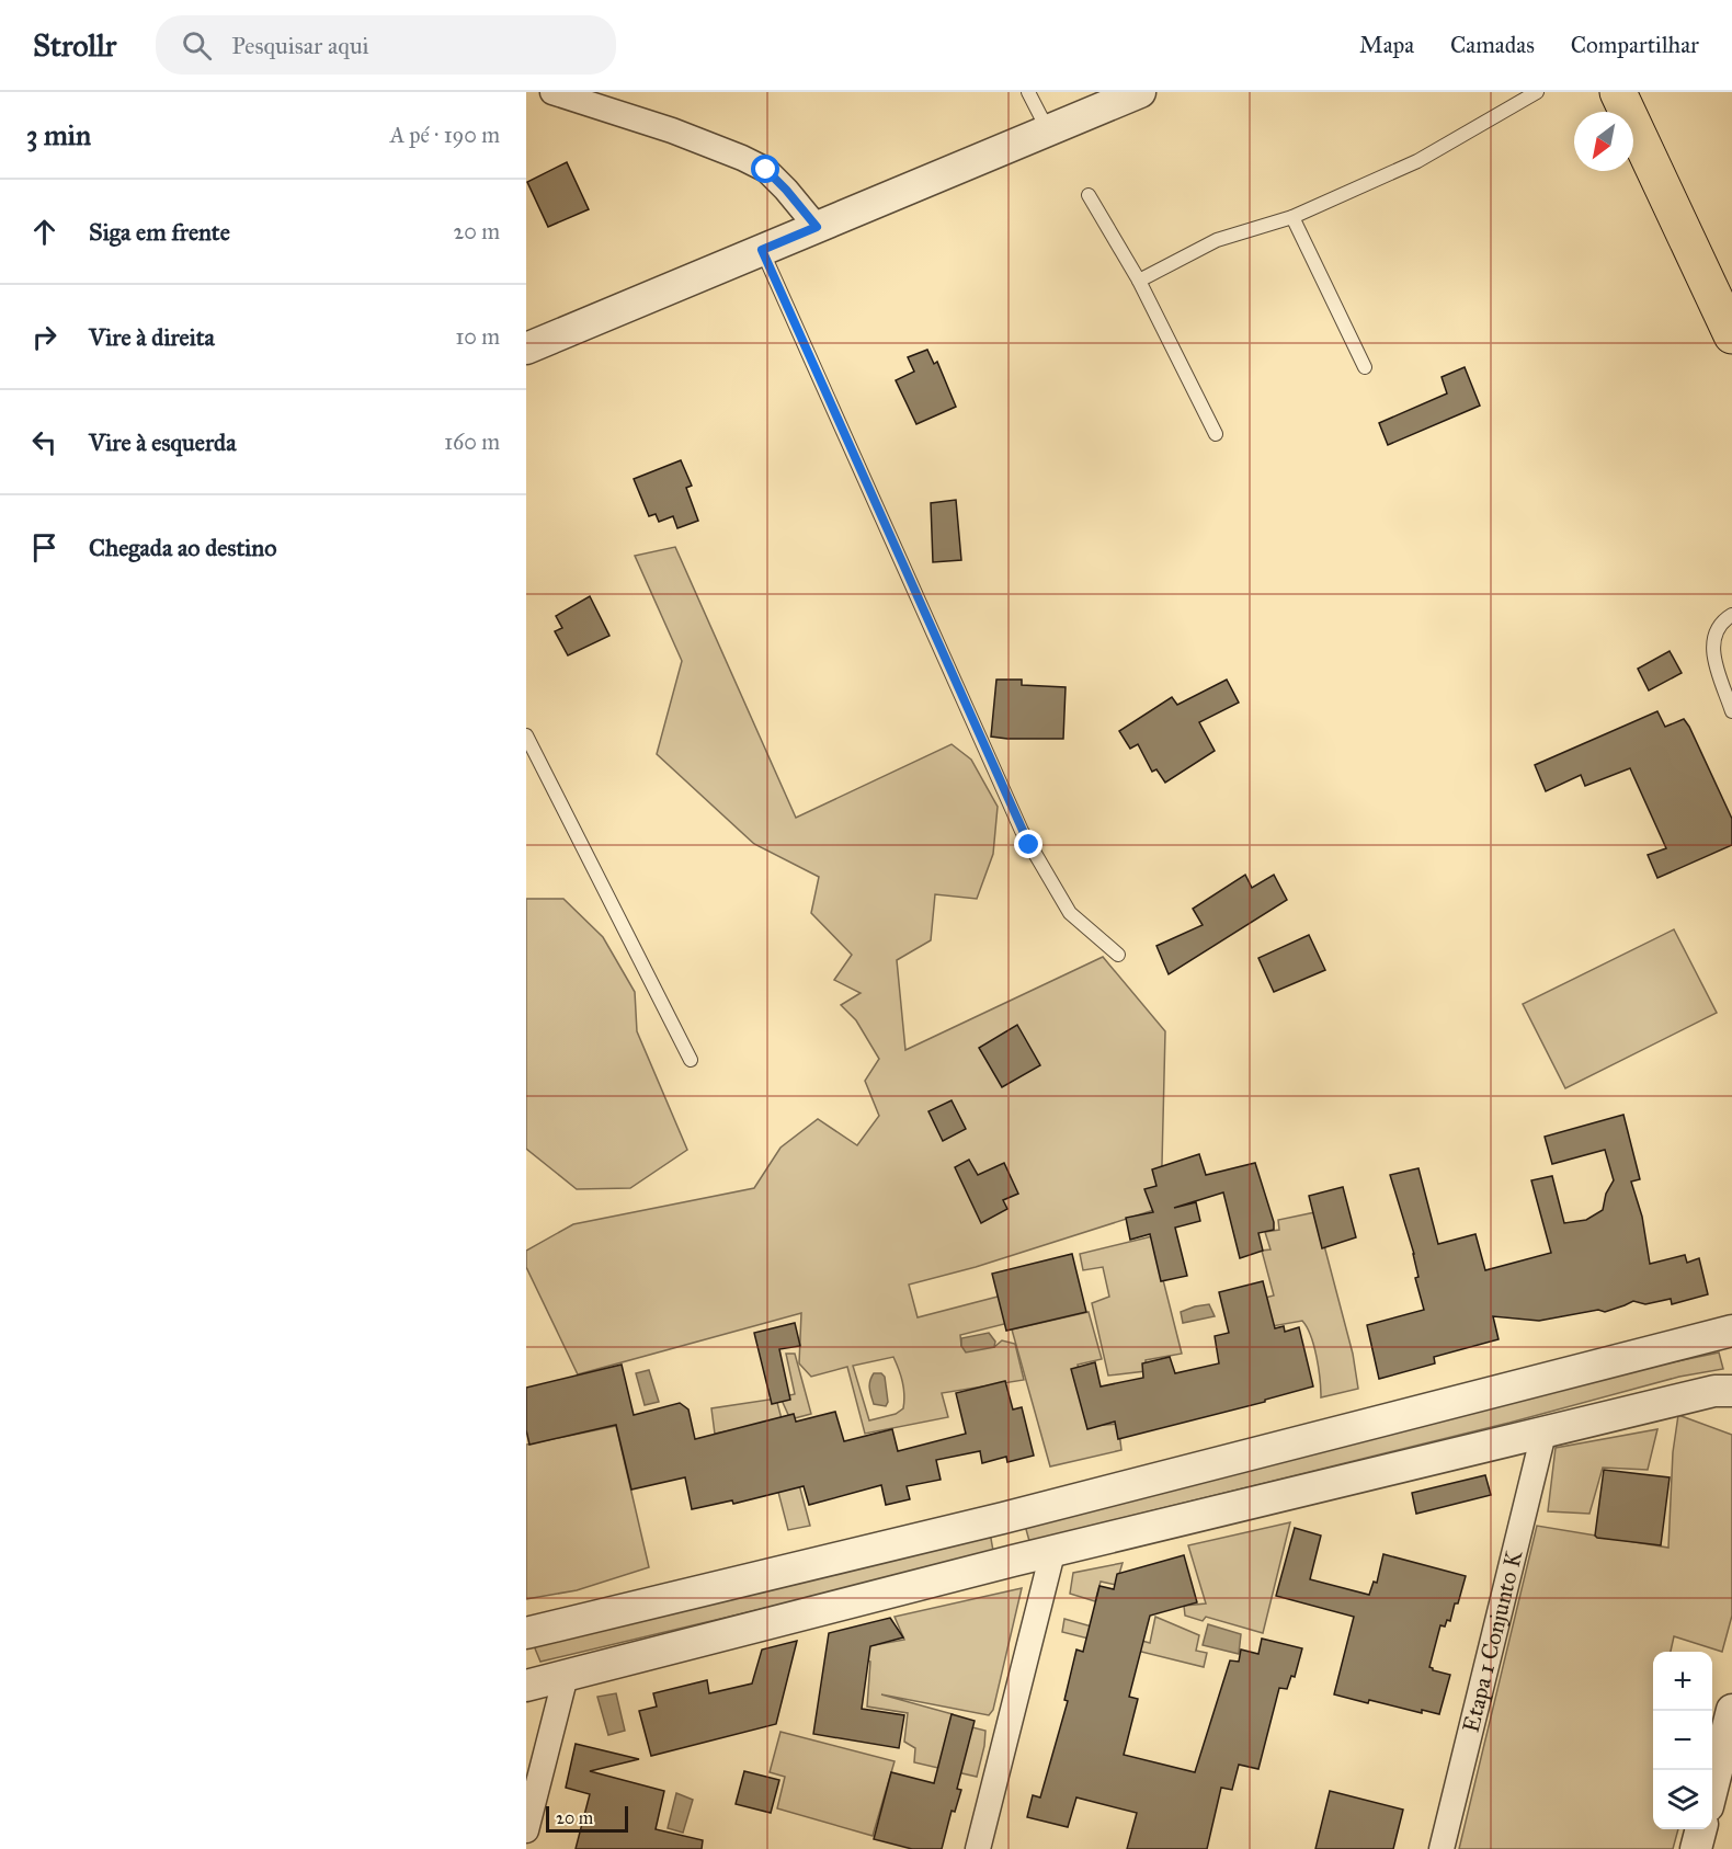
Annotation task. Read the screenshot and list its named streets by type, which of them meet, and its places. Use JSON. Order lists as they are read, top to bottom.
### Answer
{
  "streets": {
    "street": ["Etapa 1 Conjunto K"]
  },
  "scale_bar": "20 m",
  "north": "bottom left",
  "page": {
    "header": "Strollr",
    "search": "Pesquisar aqui",
    "nav": ["Mapa", "Camadas", "Compartilhar"],
    "heading": ["3 min", "A pé · 190 m"],
    "list": [
      ["Siga em frente", "20 m"],
      ["Vire à direita", "10 m"],
      ["Vire à esquerda", "160 m"],
      "Chegada ao destino"
    ],
    "map_buttons": ["+", "−"],
    "scale": "20 m"
  }
}
